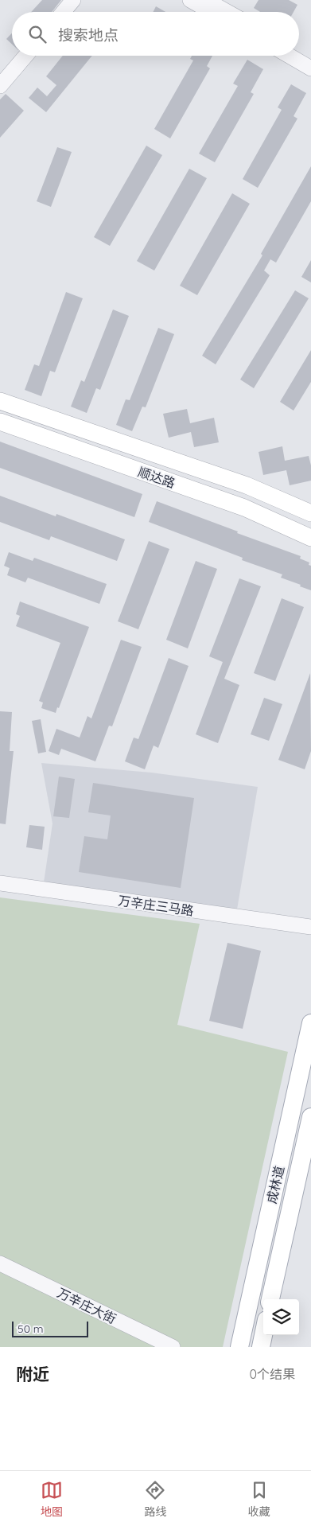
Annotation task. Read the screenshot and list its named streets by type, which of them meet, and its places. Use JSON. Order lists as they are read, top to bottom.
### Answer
{
  "streets": {
    "main road": ["顺达路", "成林道"],
    "street": ["万辛庄三马路", "万辛庄大街"]
  },
  "scale_bar": "50 m",
  "page": {
    "search": "搜索地点",
    "scale": "50 m",
    "heading": ["附近", "0个结果"],
    "nav": ["地图", "路线", "收藏"]
  }
}
